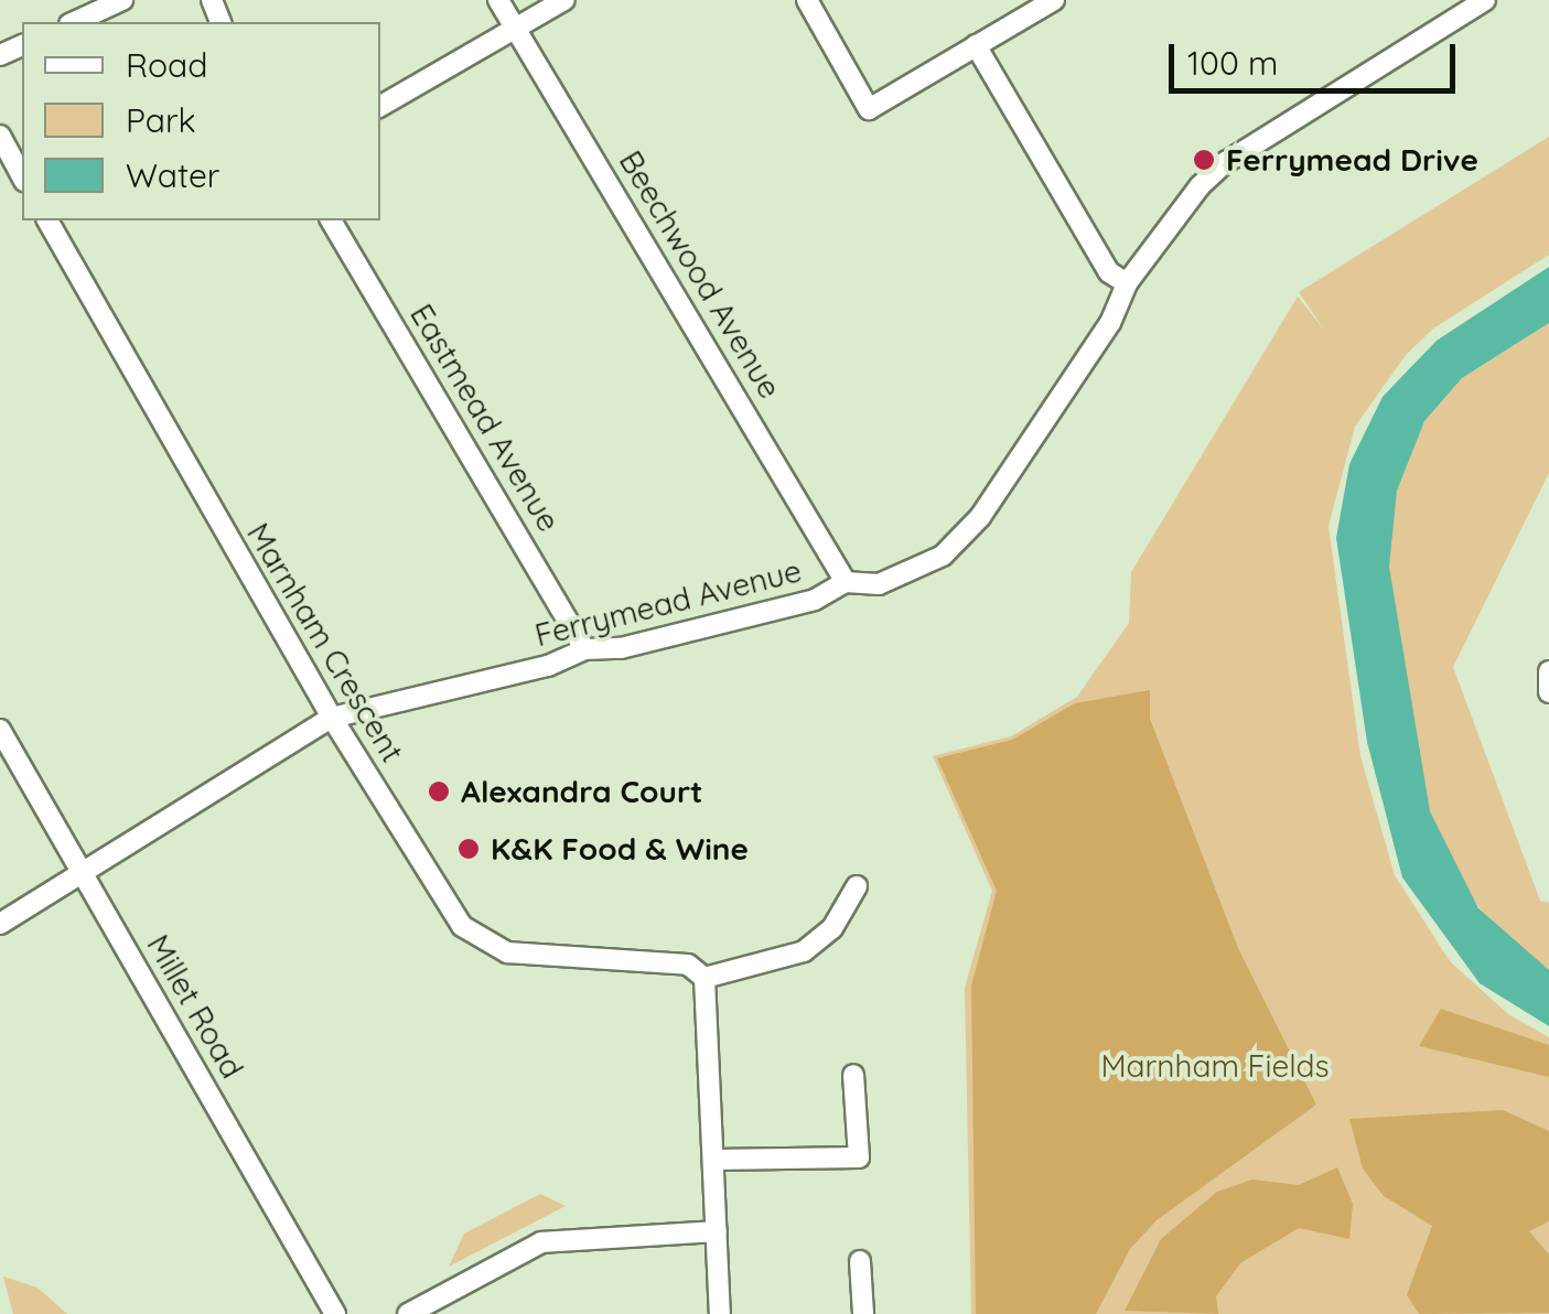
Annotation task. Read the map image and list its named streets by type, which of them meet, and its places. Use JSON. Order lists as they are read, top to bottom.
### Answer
{
  "streets": {
    "street": [
      "Beechwood Avenue",
      "Eastmead Avenue",
      "Ferrymead Avenue",
      "Marnham Crescent",
      "Millet Road"
    ]
  },
  "crossings": [
    ["Beechwood Avenue", "Ferrymead Avenue"],
    ["Eastmead Avenue", "Ferrymead Avenue"],
    ["Ferrymead Avenue", "Marnham Crescent"],
    ["Ferrymead Avenue", "Millet Road"]
  ],
  "parks": ["Marnham Fields"],
  "places": ["Ferrymead Drive", "Alexandra Court", "K&K Food & Wine"],
  "legend": ["Road", "Park", "Water"],
  "scale_bar": "100 m"
}
